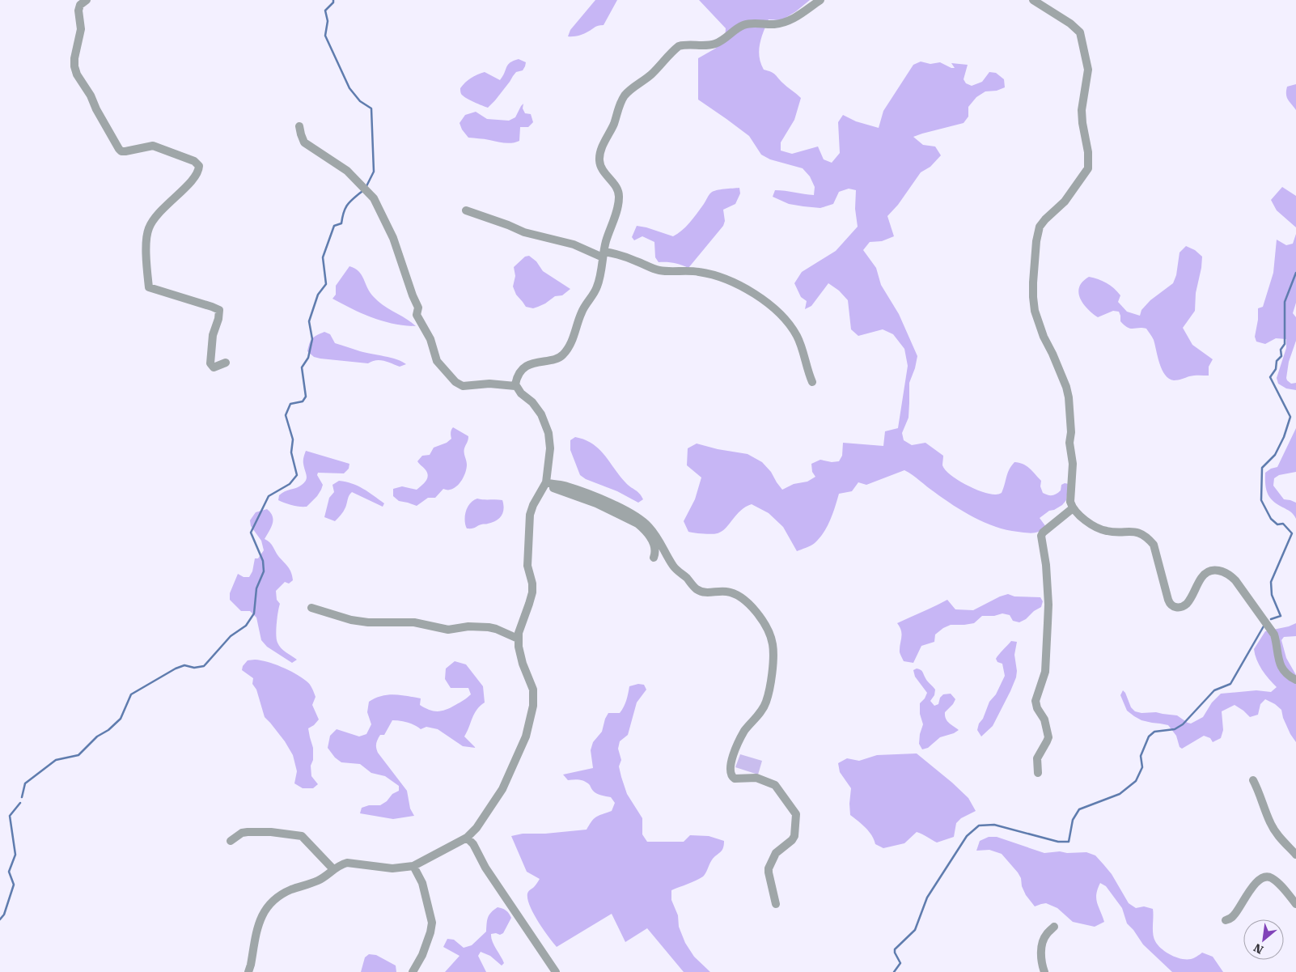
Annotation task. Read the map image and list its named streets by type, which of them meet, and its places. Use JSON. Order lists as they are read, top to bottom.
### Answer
{
  "north": "bottom left"
}
